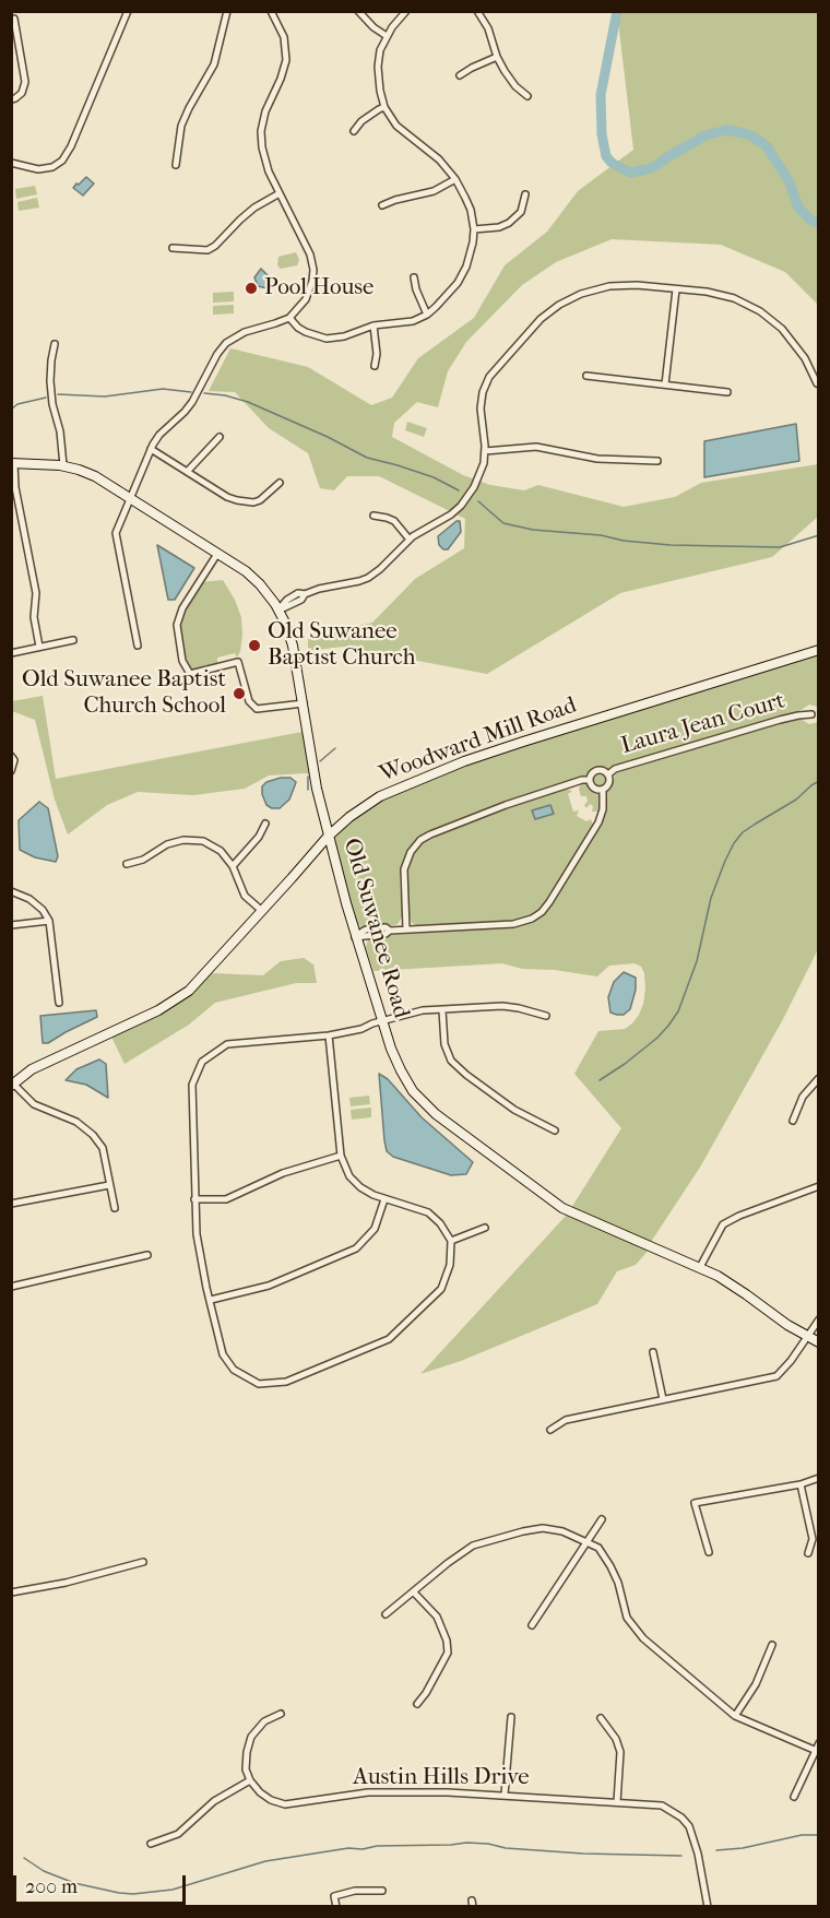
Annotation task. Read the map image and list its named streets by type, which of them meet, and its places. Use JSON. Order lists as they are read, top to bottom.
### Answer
{
  "streets": {
    "street": [
      "Laura Jean Court",
      "Woodward Mill Road",
      "Old Suwanee Road",
      "Austin Hills Drive"
    ]
  },
  "crossings": [
    ["Laura Jean Court", "Old Suwanee Road"],
    ["Woodward Mill Road", "Old Suwanee Road"]
  ],
  "places": ["Pool House", "Old Suwanee Baptist Church", "Old Suwanee Baptist Church School"],
  "scale_bar": "200 m"
}
